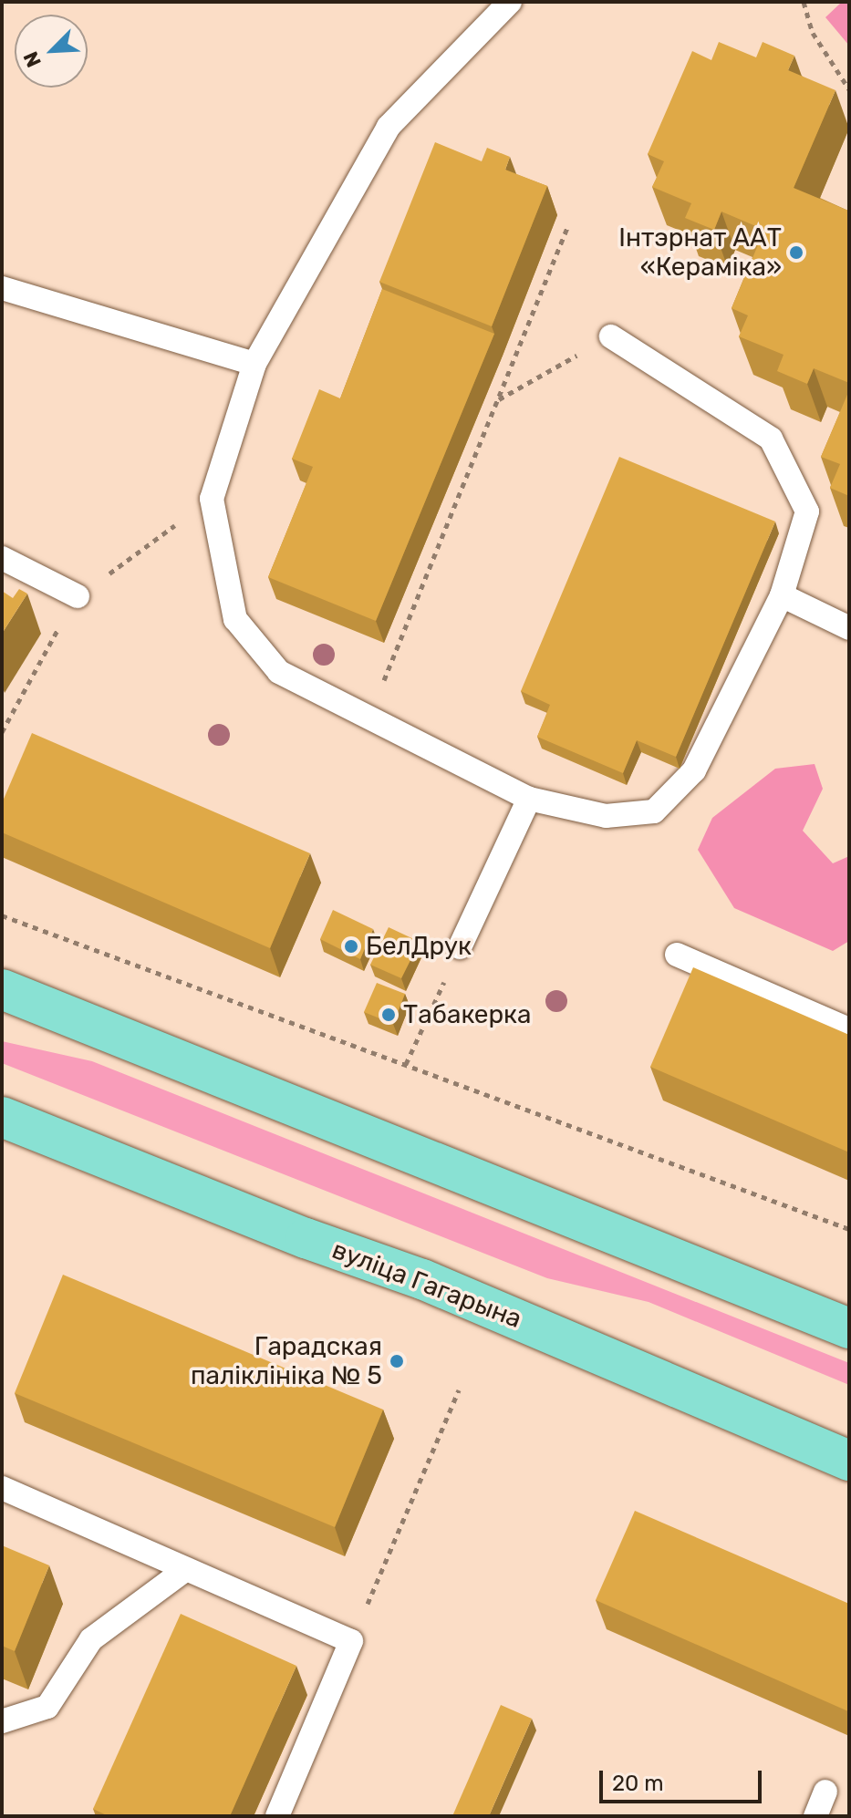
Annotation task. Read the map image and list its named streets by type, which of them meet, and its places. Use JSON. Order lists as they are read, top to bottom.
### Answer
{
  "streets": {
    "main road": ["вуліца Гагарына"]
  },
  "places": [
    "Інтэрнат ААТ «Кераміка»",
    "БелДрук",
    "Табакерка",
    "Гарадская паліклініка № 5"
  ],
  "scale_bar": "20 m",
  "north": "bottom left"
}
